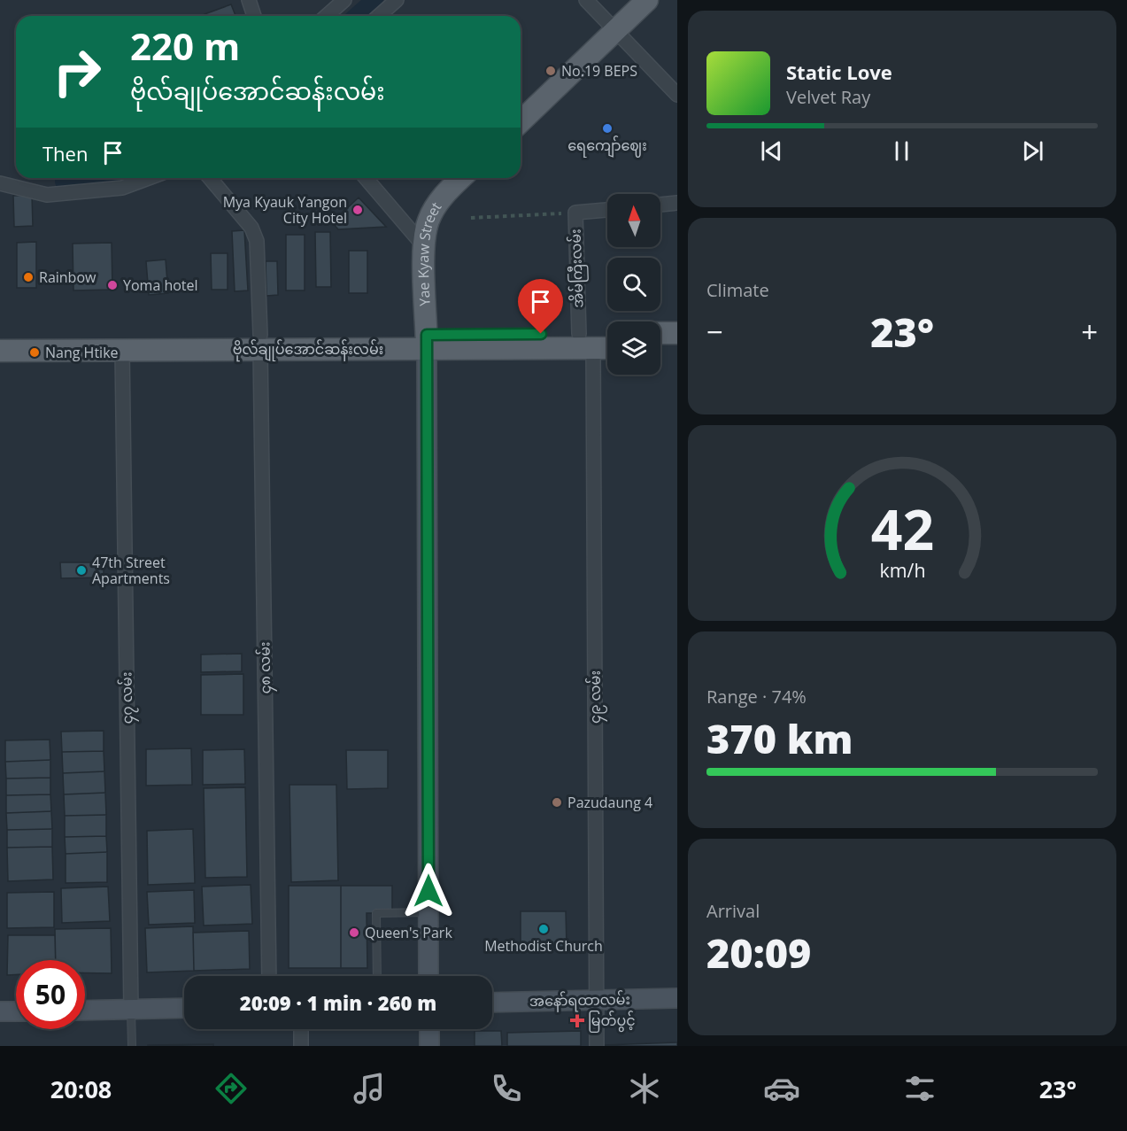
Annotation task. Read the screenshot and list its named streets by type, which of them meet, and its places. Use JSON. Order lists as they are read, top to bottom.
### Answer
{
  "streets": {
    "main road": ["Yae Kyaw Street", "ဗိုလ်ချုပ်အောင်ဆန်းလမ်း", "အနော်ရထာလမ်း"],
    "street": [
      "အိမ်ကြီးလမ်း",
      "၄၈ လမ်း",
      "၄၉ လမ်း",
      "၄၇ လမ်း"
    ]
  },
  "crossings": [
    ["Yae Kyaw Street", "ဗိုလ်ချုပ်အောင်ဆန်းလမ်း"],
    ["အိမ်ကြီးလမ်း", "ဗိုလ်ချုပ်အောင်ဆန်းလမ်း"],
    ["အိမ်ကြီးလမ်း", "၄၉ လမ်း"],
    ["ဗိုလ်ချုပ်အောင်ဆန်းလမ်း", "၄၈ လမ်း"],
    ["ဗိုလ်ချုပ်အောင်ဆန်းလမ်း", "၄၉ လမ်း"],
    ["ဗိုလ်ချုပ်အောင်ဆန်းလမ်း", "၄၇ လမ်း"],
    ["၄၉ လမ်း", "အနော်ရထာလမ်း"]
  ],
  "places": {
    "other": [
      "No.19 BEPS",
      "ရေကျော်ဈေး",
      "Mya Kyauk Yangon City Hotel",
      "Rainbow",
      "Yoma hotel",
      "Nang Htike",
      "47th Street Apartments",
      "Pazudaung 4",
      "Methodist Church",
      "Queen's Park"
    ],
    "health": ["မြတ်ပွင့်"]
  },
  "north": "top",
  "page": {
    "turn": ["220 m", "ဗိုလ်ချုပ်အောင်ဆန်းလမ်း"],
    "song": ["Static Love", "Velvet Ray"],
    "then": "Then",
    "tile": [
      "Climate",
      ["Range · 74%", "370 km"],
      ["Arrival", "20:09"]
    ],
    "heat": ["−", "23°", "+"],
    "limit": "50",
    "trip": "20:09 · 1 min · 260 m",
    "tabs": ["20:08", "23°"],
    "gauge": ["42", "km/h"]
  }
}
